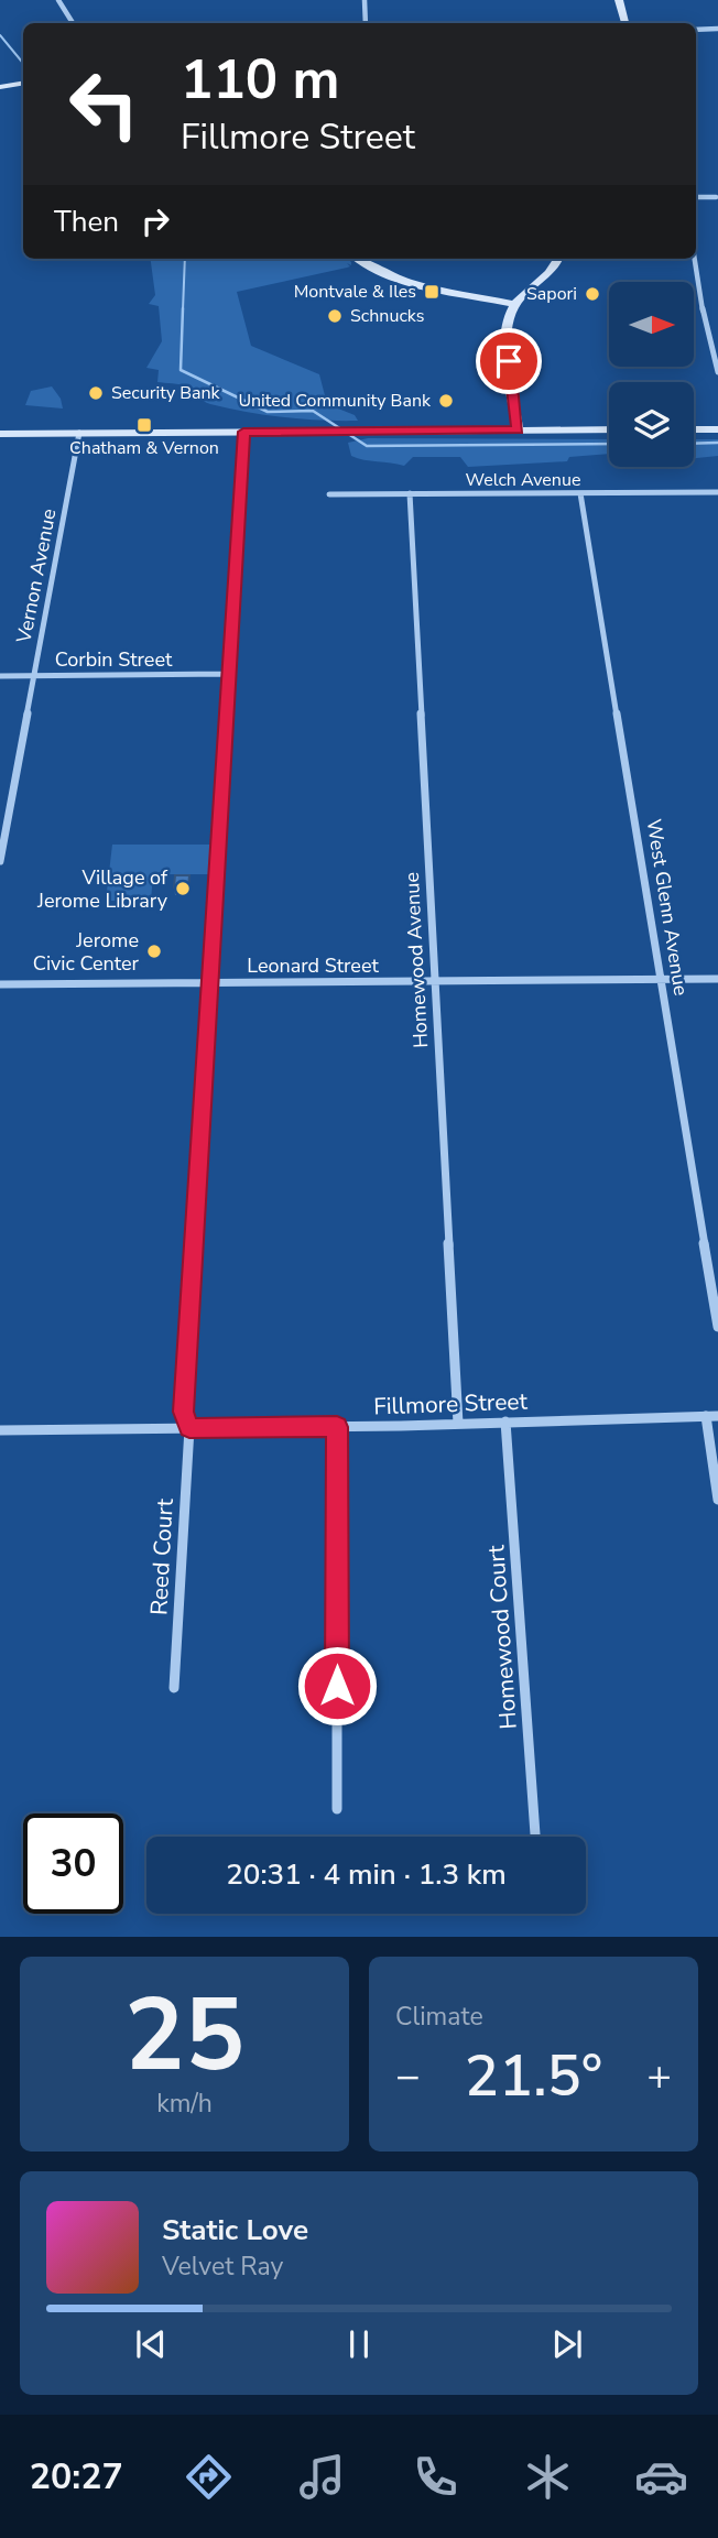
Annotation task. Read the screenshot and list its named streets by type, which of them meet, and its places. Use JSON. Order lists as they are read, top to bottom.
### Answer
{
  "streets": {
    "street": [
      "Welch Avenue",
      "Vernon Avenue",
      "Corbin Street",
      "West Glenn Avenue",
      "Homewood Avenue",
      "Leonard Street",
      "Fillmore Street",
      "Reed Court",
      "Homewood Court"
    ]
  },
  "crossings": [
    ["Welch Avenue", "West Glenn Avenue"],
    ["Welch Avenue", "Homewood Avenue"],
    ["Vernon Avenue", "Corbin Street"],
    ["Corbin Street", "Reed Court"],
    ["West Glenn Avenue", "Leonard Street"],
    ["Homewood Avenue", "Leonard Street"],
    ["Homewood Avenue", "Fillmore Street"],
    ["Leonard Street", "Reed Court"],
    ["Fillmore Street", "Reed Court"],
    ["Fillmore Street", "Homewood Court"]
  ],
  "places": {
    "transit": ["Montvale & Iles", "Chatham & Vernon"],
    "other": [
      "Sapori",
      "Schnucks",
      "Security Bank",
      "United Community Bank",
      "Village of Jerome Library",
      "Jerome Civic Center"
    ]
  },
  "north": "right",
  "page": {
    "turn": ["110 m", "Fillmore Street"],
    "then": "Then",
    "limit": "30",
    "trip": "20:31 · 4 min · 1.3 km",
    "tile": [
      ["25", "km/h"],
      "Climate"
    ],
    "heat": ["−", "21.5°", "+"],
    "song": ["Static Love", "Velvet Ray"],
    "tabs": "20:27"
  }
}
